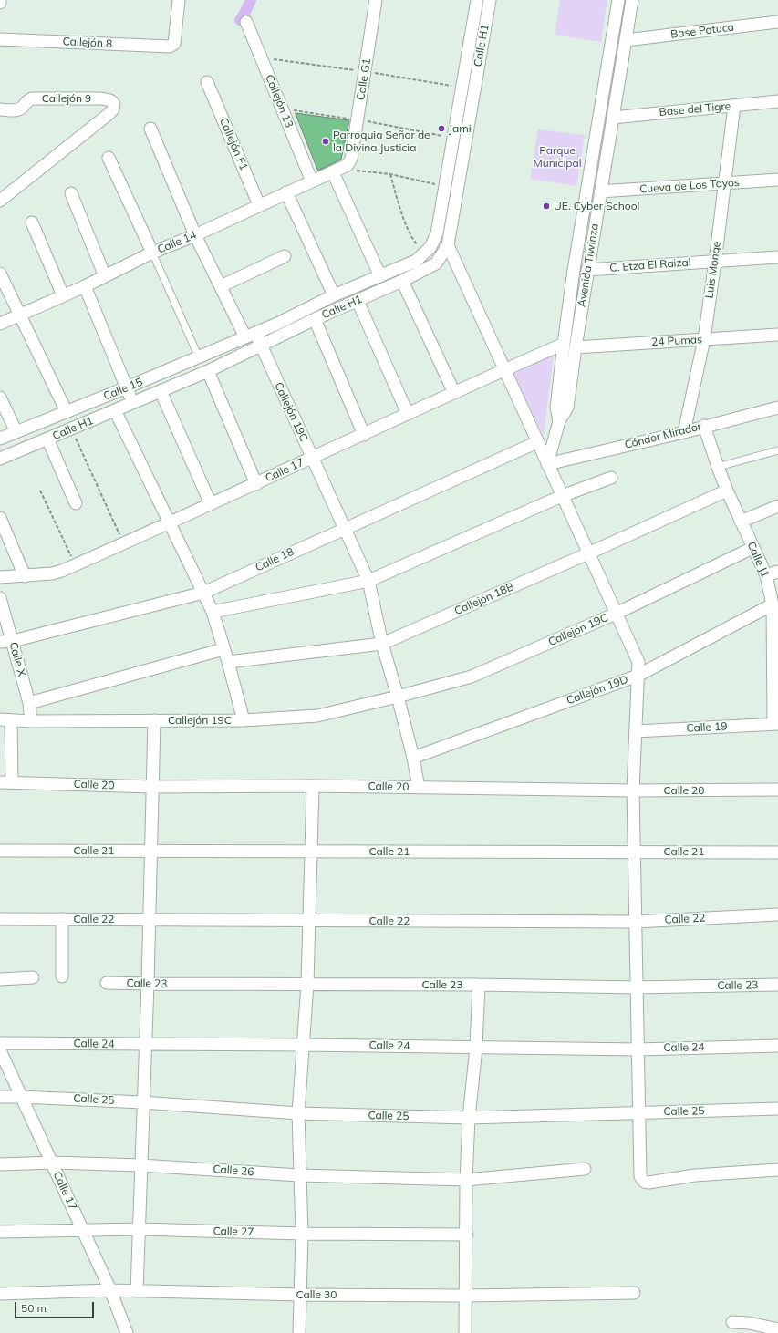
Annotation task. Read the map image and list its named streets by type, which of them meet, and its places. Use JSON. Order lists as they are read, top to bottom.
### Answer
{
  "streets": {
    "street": [
      "Base Patuca",
      "Callejón 8",
      "Calle H1",
      "Calle G1",
      "Callejón 9",
      "Callejón 13",
      "Base del Tigre",
      "Callejón F1",
      "Cueva de Los Tayos",
      "Calle 14",
      "Avenida Tiwinza",
      "C. Etza El Raizal",
      "Luis Monge",
      "24 Pumas",
      "Calle 15",
      "Callejón 19C",
      "Cóndor Mirador",
      "Calle 17",
      "Calle 18",
      "Calle J1",
      "Callejón 18B",
      "Calle X",
      "Callejón 19D",
      "Calle 19",
      "Calle 20",
      "Calle 21",
      "Calle 22",
      "Calle 23",
      "Calle 24",
      "Calle 25",
      "Calle 26",
      "Calle 27",
      "Calle 30"
    ]
  },
  "crossings": [
    ["Base Patuca", "Avenida Tiwinza"],
    ["Calle H1", "Calle 15"],
    ["Calle H1", "Callejón 19C"],
    ["Calle G1", "Calle 14"],
    ["Callejón 13", "Calle 14"],
    ["Base del Tigre", "Avenida Tiwinza"],
    ["Base del Tigre", "Luis Monge"],
    ["Callejón F1", "Calle 14"],
    ["Cueva de Los Tayos", "Avenida Tiwinza"],
    ["Cueva de Los Tayos", "Luis Monge"],
    ["Calle 14", "Callejón 19C"],
    ["Avenida Tiwinza", "C. Etza El Raizal"],
    ["Avenida Tiwinza", "24 Pumas"],
    ["Avenida Tiwinza", "Cóndor Mirador"],
    ["Avenida Tiwinza", "Calle 17"],
    ["C. Etza El Raizal", "Luis Monge"],
    ["Luis Monge", "24 Pumas"],
    ["Luis Monge", "Cóndor Mirador"],
    ["Calle 15", "Callejón 19C"],
    ["Callejón 19C", "Calle 17"],
    ["Callejón 19C", "Calle 18"],
    ["Callejón 19C", "Calle J1"],
    ["Callejón 19C", "Callejón 18B"],
    ["Callejón 19C", "Calle X"],
    ["Cóndor Mirador", "Calle J1"],
    ["Calle 17", "Calle 25"],
    ["Calle 17", "Calle 26"],
    ["Calle 17", "Calle 27"],
    ["Calle 17", "Calle 30"],
    ["Calle 18", "Calle X"],
    ["Calle J1", "Callejón 18B"],
    ["Calle J1", "Callejón 19D"],
    ["Calle J1", "Calle 19"]
  ],
  "parks": ["Parque Municipal"],
  "places": ["Jami", "Parroquia Señor de la Divina Justicia", "UE. Cyber School"],
  "scale_bar": "50 m"
}
